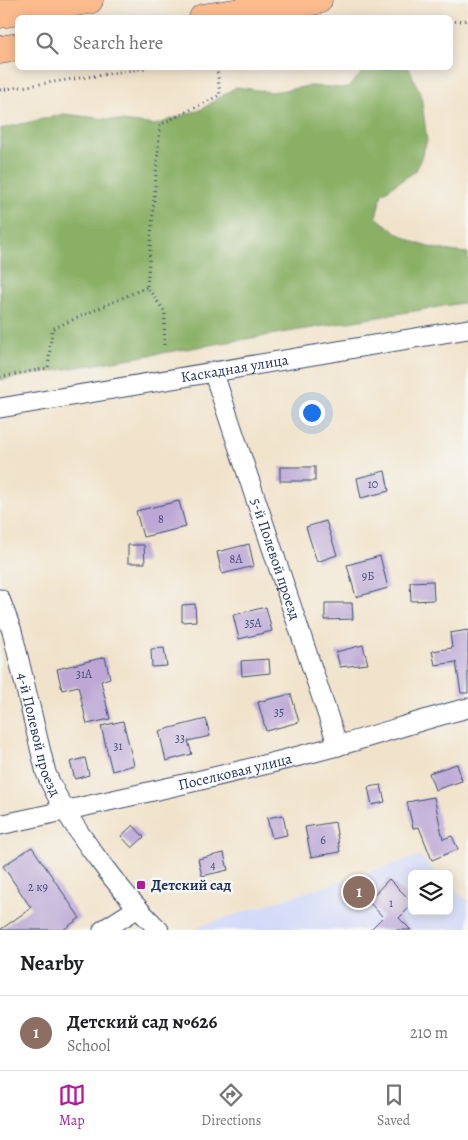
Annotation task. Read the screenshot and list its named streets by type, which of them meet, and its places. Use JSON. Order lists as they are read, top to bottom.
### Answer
{
  "streets": {
    "street": [
      "Каскадная улица",
      "5-й Полевой проезд",
      "4-й Полевой проезд",
      "Поселковая улица"
    ]
  },
  "crossings": [
    ["Каскадная улица", "5-й Полевой проезд"],
    ["5-й Полевой проезд", "Поселковая улица"],
    ["4-й Полевой проезд", "Поселковая улица"]
  ],
  "places": {
    "transit": ["Детский сад"]
  },
  "house_numbers": [
    "10",
    "8",
    "8А",
    "9Б",
    "35А",
    "31А",
    "35",
    "33",
    "31",
    "6",
    "4",
    "2 к9",
    "1"
  ],
  "page": {
    "search": "Search here",
    "pins": "1",
    "heading": "Nearby",
    "list": [
      {
        "mark": "1",
        "name": "Детский сад №626",
        "note": "School",
        "value": "210 m"
      }
    ],
    "nav": ["Map", "Directions", "Saved"]
  }
}
